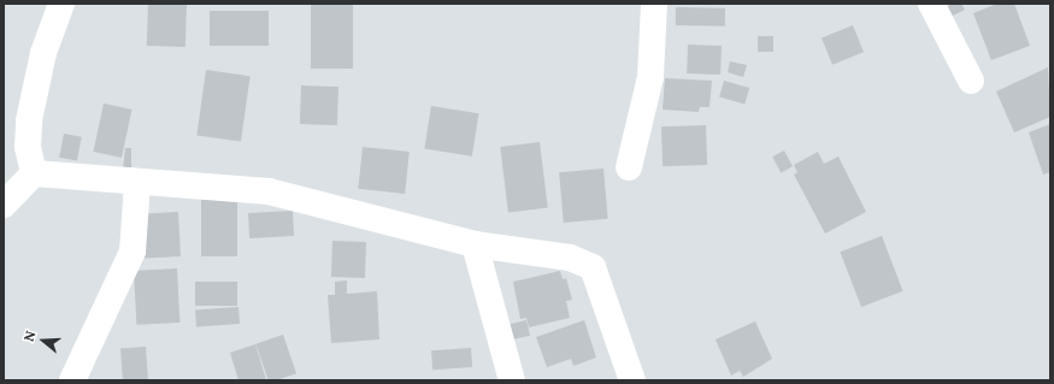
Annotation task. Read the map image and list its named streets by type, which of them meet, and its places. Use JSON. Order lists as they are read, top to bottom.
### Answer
{
  "north": "left"
}
